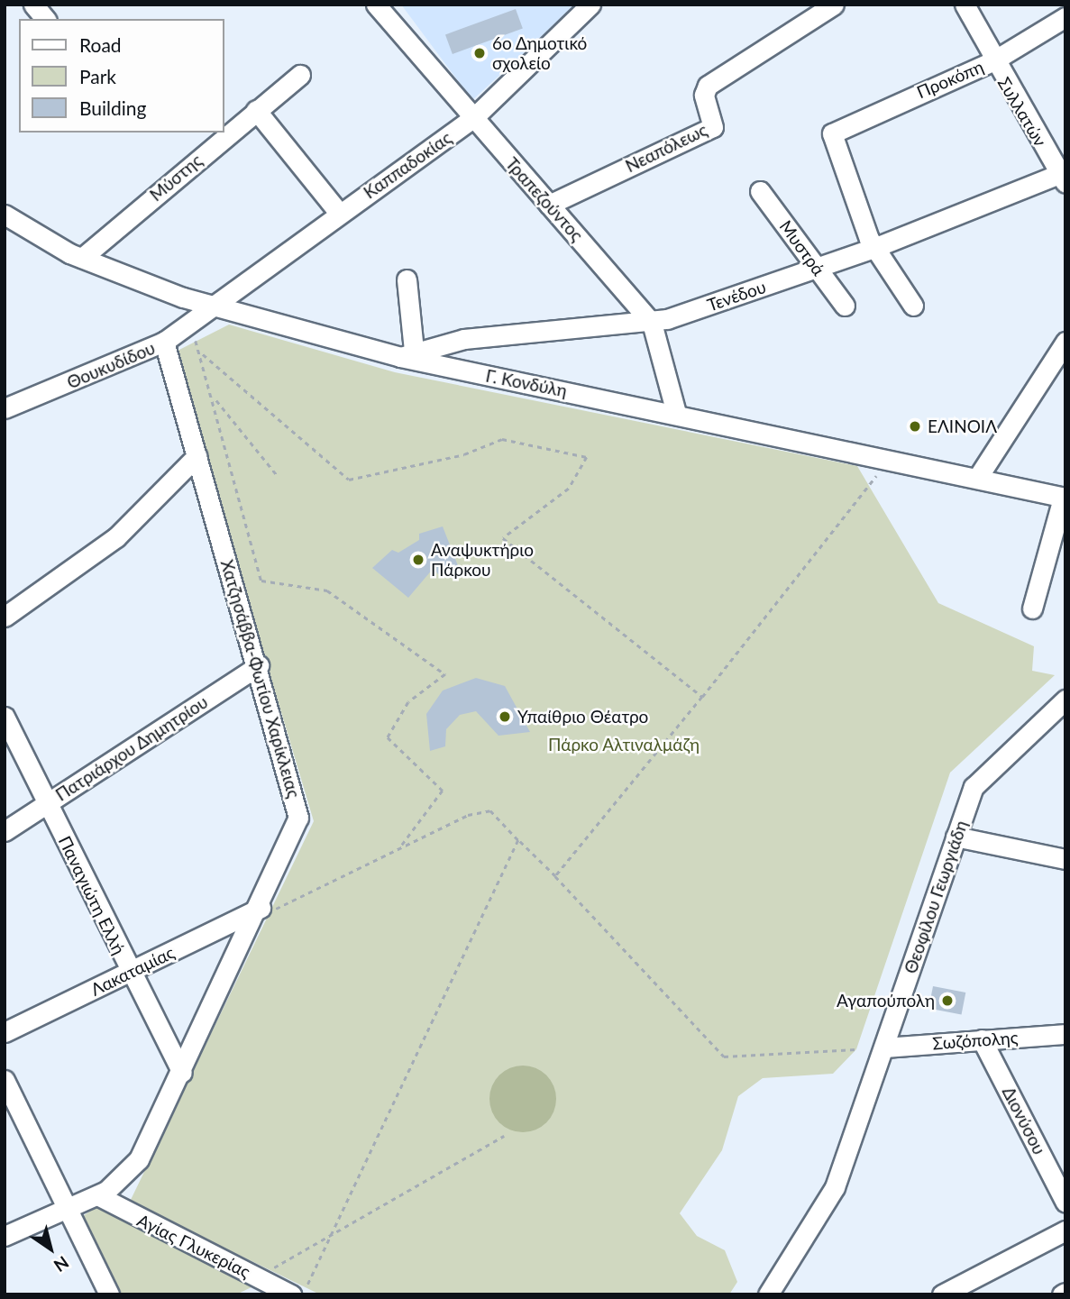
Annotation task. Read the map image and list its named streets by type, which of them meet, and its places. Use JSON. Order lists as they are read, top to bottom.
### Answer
{
  "streets": {
    "street": [
      "Προκόπη",
      "Συλλατών",
      "Νεαπόλεως",
      "Καππαδοκίας",
      "Μύστης",
      "Τραπεζούντος",
      "Μυστρά",
      "Τενέδου",
      "Θουκυδίδου",
      "Γ. Κονδύλη",
      "Χατζησάββα-Φωτίου Χαρίκλειας",
      "Πατριάρχου Δημητρίου",
      "Παναγιώτη Ελλή",
      "Θεοφίλου Γεωργιάδη",
      "Λακαταμίας",
      "Σωζόπολης",
      "Διονύσου",
      "Αγίας Γλυκερίας"
    ]
  },
  "crossings": [
    ["Προκόπη", "Συλλατών"],
    ["Προκόπη", "Τενέδου"],
    ["Συλλατών", "Τενέδου"],
    ["Νεαπόλεως", "Τραπεζούντος"],
    ["Καππαδοκίας", "Τραπεζούντος"],
    ["Καππαδοκίας", "Θουκυδίδου"],
    ["Καππαδοκίας", "Γ. Κονδύλη"],
    ["Μύστης", "Γ. Κονδύλη"],
    ["Τραπεζούντος", "Τενέδου"],
    ["Τραπεζούντος", "Γ. Κονδύλη"],
    ["Μυστρά", "Τενέδου"],
    ["Τενέδου", "Γ. Κονδύλη"],
    ["Θουκυδίδου", "Γ. Κονδύλη"],
    ["Θουκυδίδου", "Χατζησάββα-Φωτίου Χαρίκλειας"],
    ["Χατζησάββα-Φωτίου Χαρίκλειας", "Πατριάρχου Δημητρίου"],
    ["Χατζησάββα-Φωτίου Χαρίκλειας", "Παναγιώτη Ελλή"],
    ["Χατζησάββα-Φωτίου Χαρίκλειας", "Λακαταμίας"],
    ["Χατζησάββα-Φωτίου Χαρίκλειας", "Αγίας Γλυκερίας"],
    ["Πατριάρχου Δημητρίου", "Παναγιώτη Ελλή"],
    ["Παναγιώτη Ελλή", "Λακαταμίας"],
    ["Θεοφίλου Γεωργιάδη", "Σωζόπολης"],
    ["Σωζόπολης", "Διονύσου"]
  ],
  "parks": ["Πάρκο Αλτιναλμάζη"],
  "places": [
    "6ο Δημοτικό σχολείο",
    "ΕΛΙΝΟΙΛ",
    "Αναψυκτήριο Πάρκου",
    "Υπαίθριο Θέατρο",
    "Αγαπούπολη"
  ],
  "legend": ["Road", "Park", "Building"],
  "north": "bottom right"
}
